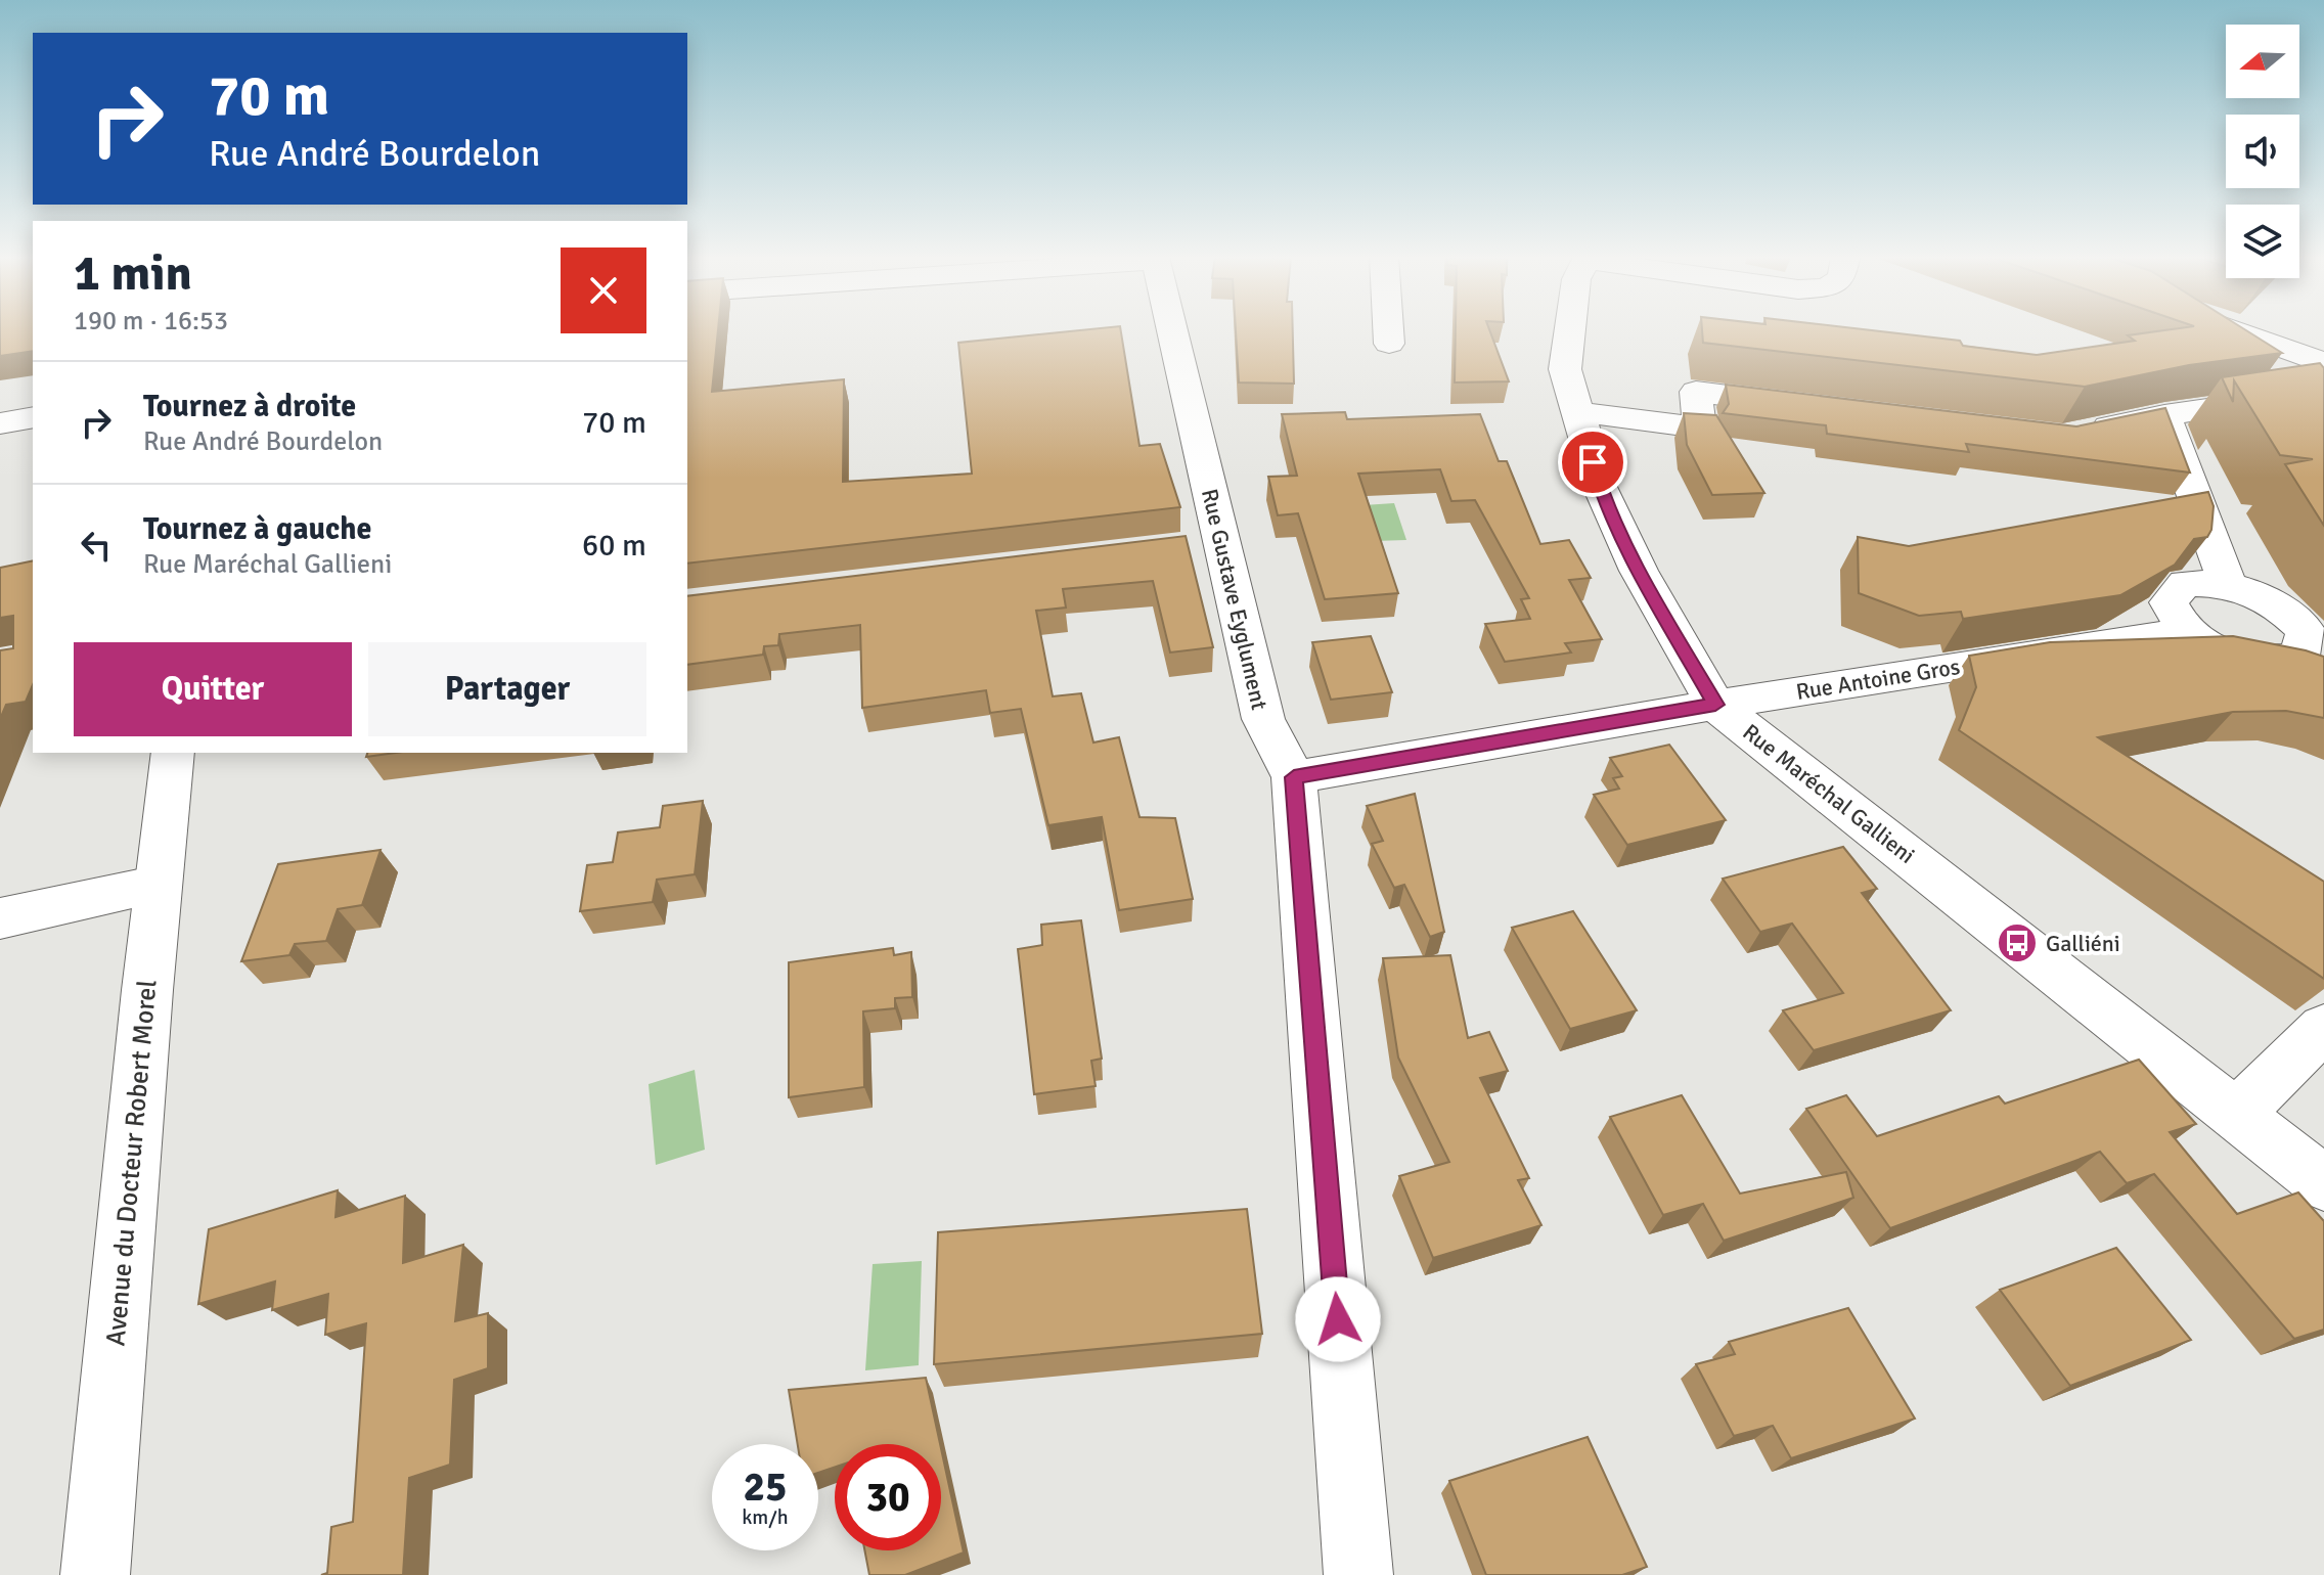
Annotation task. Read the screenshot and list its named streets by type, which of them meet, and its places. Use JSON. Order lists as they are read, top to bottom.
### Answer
{
  "streets": {
    "street": [
      "Rue Gustave Eyglument",
      "Rue Antoine Gros",
      "Rue Maréchal Gallieni",
      "Avenue du Docteur Robert Morel"
    ]
  },
  "crossings": [
    ["Rue Gustave Eyglument", "Rue Antoine Gros"],
    ["Rue Antoine Gros", "Rue Maréchal Gallieni"]
  ],
  "places": {
    "bus stop": ["Galliéni"]
  },
  "north": "left",
  "page": {
    "turn": ["70 m", "Rue André Bourdelon"],
    "heading": ["1 min", "190 m · 16:53"],
    "list": [
      {
        "name": "Tournez à droite",
        "note": "Rue André Bourdelon",
        "value": "70 m"
      },
      {
        "name": "Tournez à gauche",
        "note": "Rue Maréchal Gallieni",
        "value": "60 m"
      }
    ],
    "buttons": ["Quitter", "Partager"],
    "speed": "25 km/h",
    "limit": "30"
  }
}
